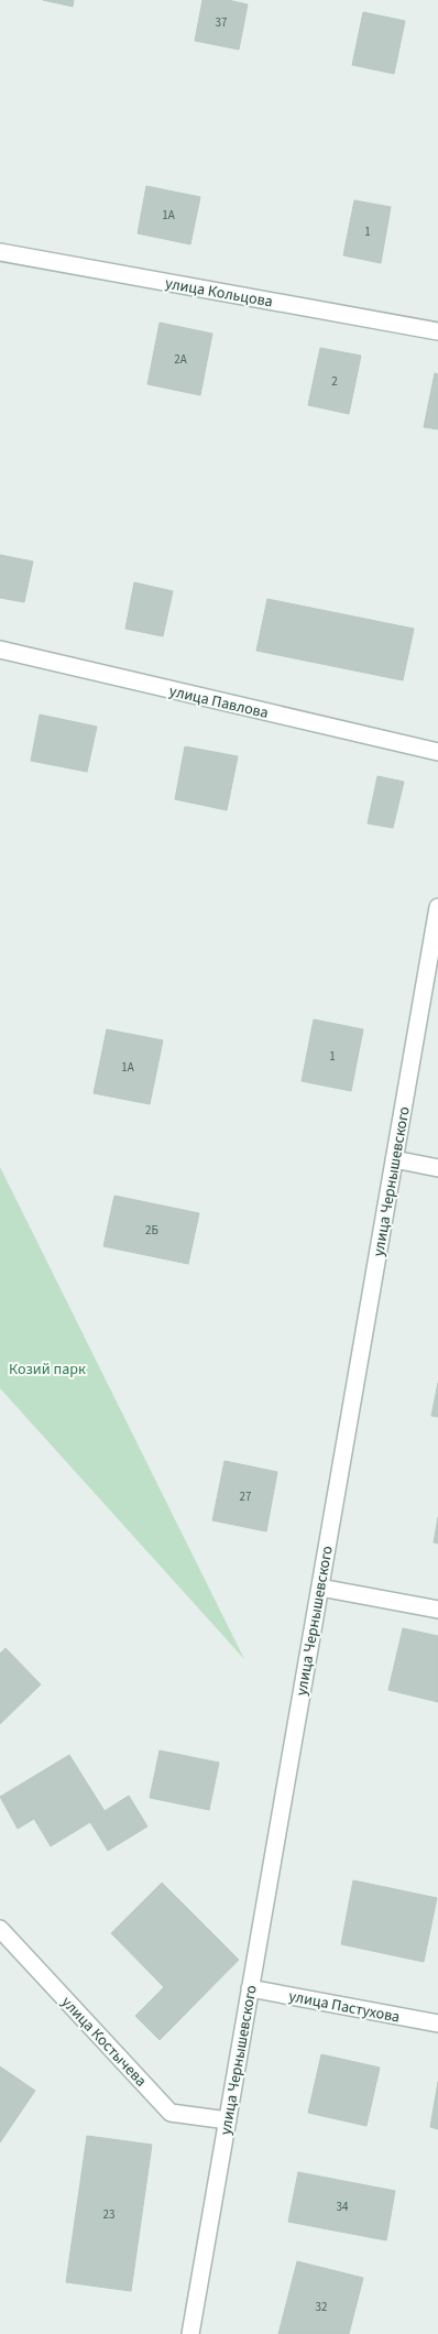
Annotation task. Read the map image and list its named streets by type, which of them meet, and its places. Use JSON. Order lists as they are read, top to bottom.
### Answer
{
  "streets": {
    "street": [
      "улица Кольцова",
      "улица Павлова",
      "улица Чернышевского",
      "улица Пастухова",
      "улица Костычева"
    ]
  },
  "crossings": [
    ["улица Чернышевского", "улица Пастухова"],
    ["улица Чернышевского", "улица Костычева"]
  ],
  "parks": ["Козий парк"],
  "house_numbers": [
    "37",
    "1А",
    "1",
    "2А",
    "2",
    "1",
    "1А",
    "2Б",
    "27",
    "34",
    "23",
    "32"
  ]
}
